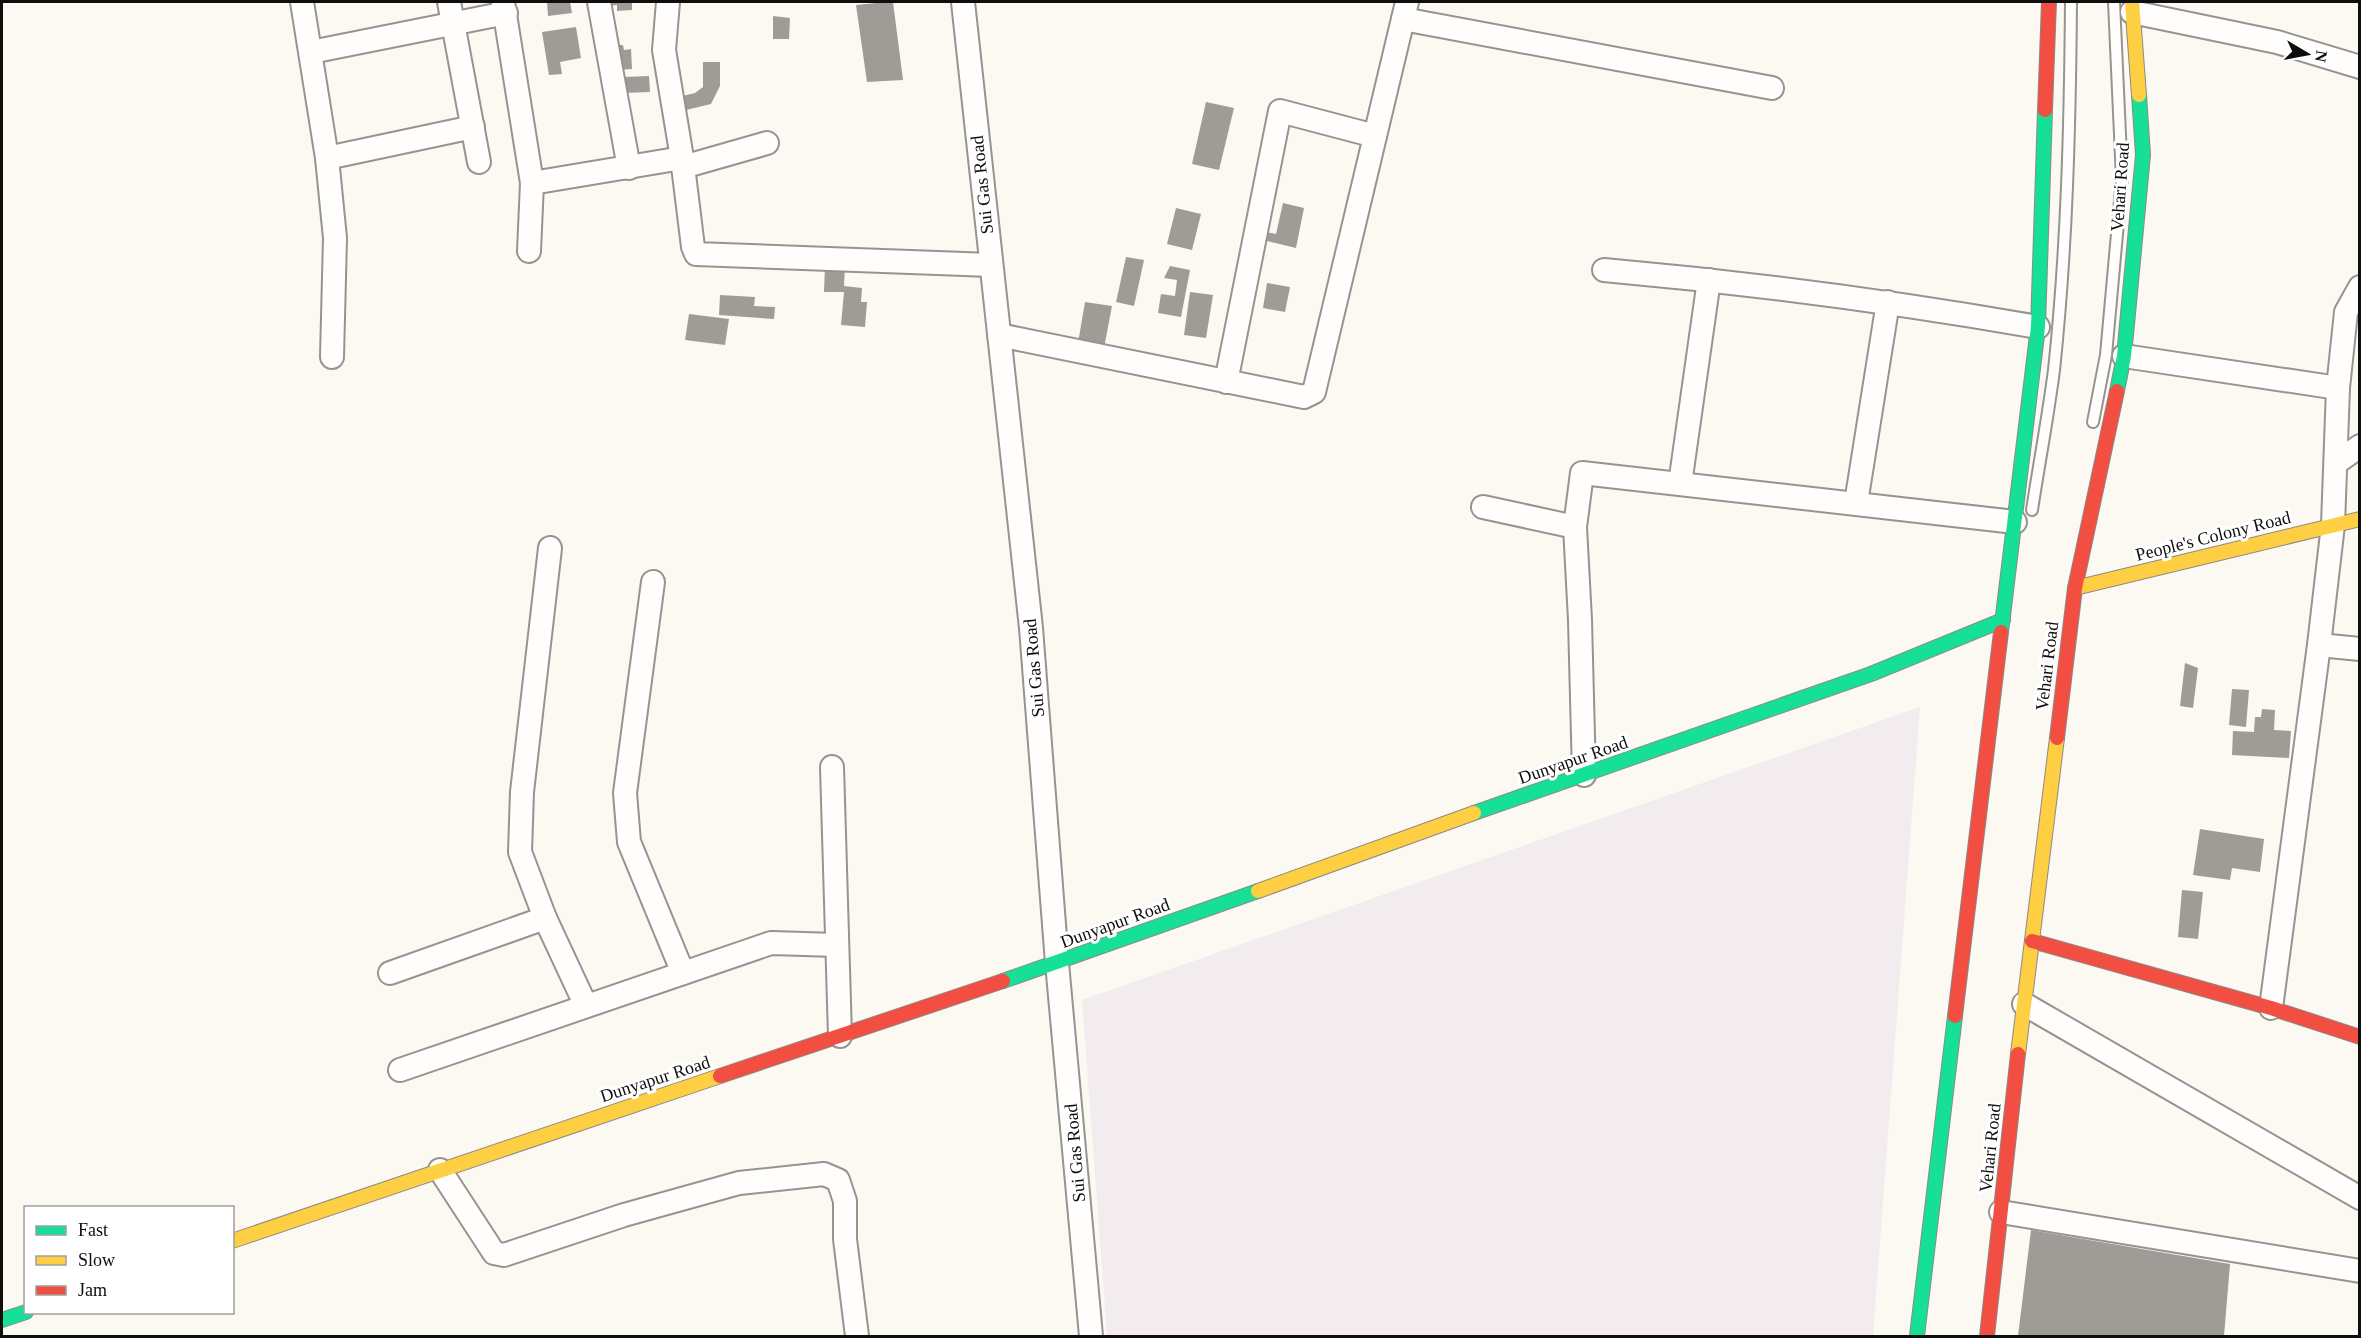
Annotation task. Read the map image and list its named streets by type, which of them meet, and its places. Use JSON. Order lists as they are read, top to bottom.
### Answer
{
  "streets": {
    "main road": ["Vehari Road", "People's Colony Road", "Dunyapur Road"],
    "street": ["Sui Gas Road"]
  },
  "crossings": [
    ["Sui Gas Road", "Dunyapur Road"],
    ["Vehari Road", "People's Colony Road"]
  ],
  "legend": ["Fast", "Slow", "Jam"],
  "north": "right"
}
